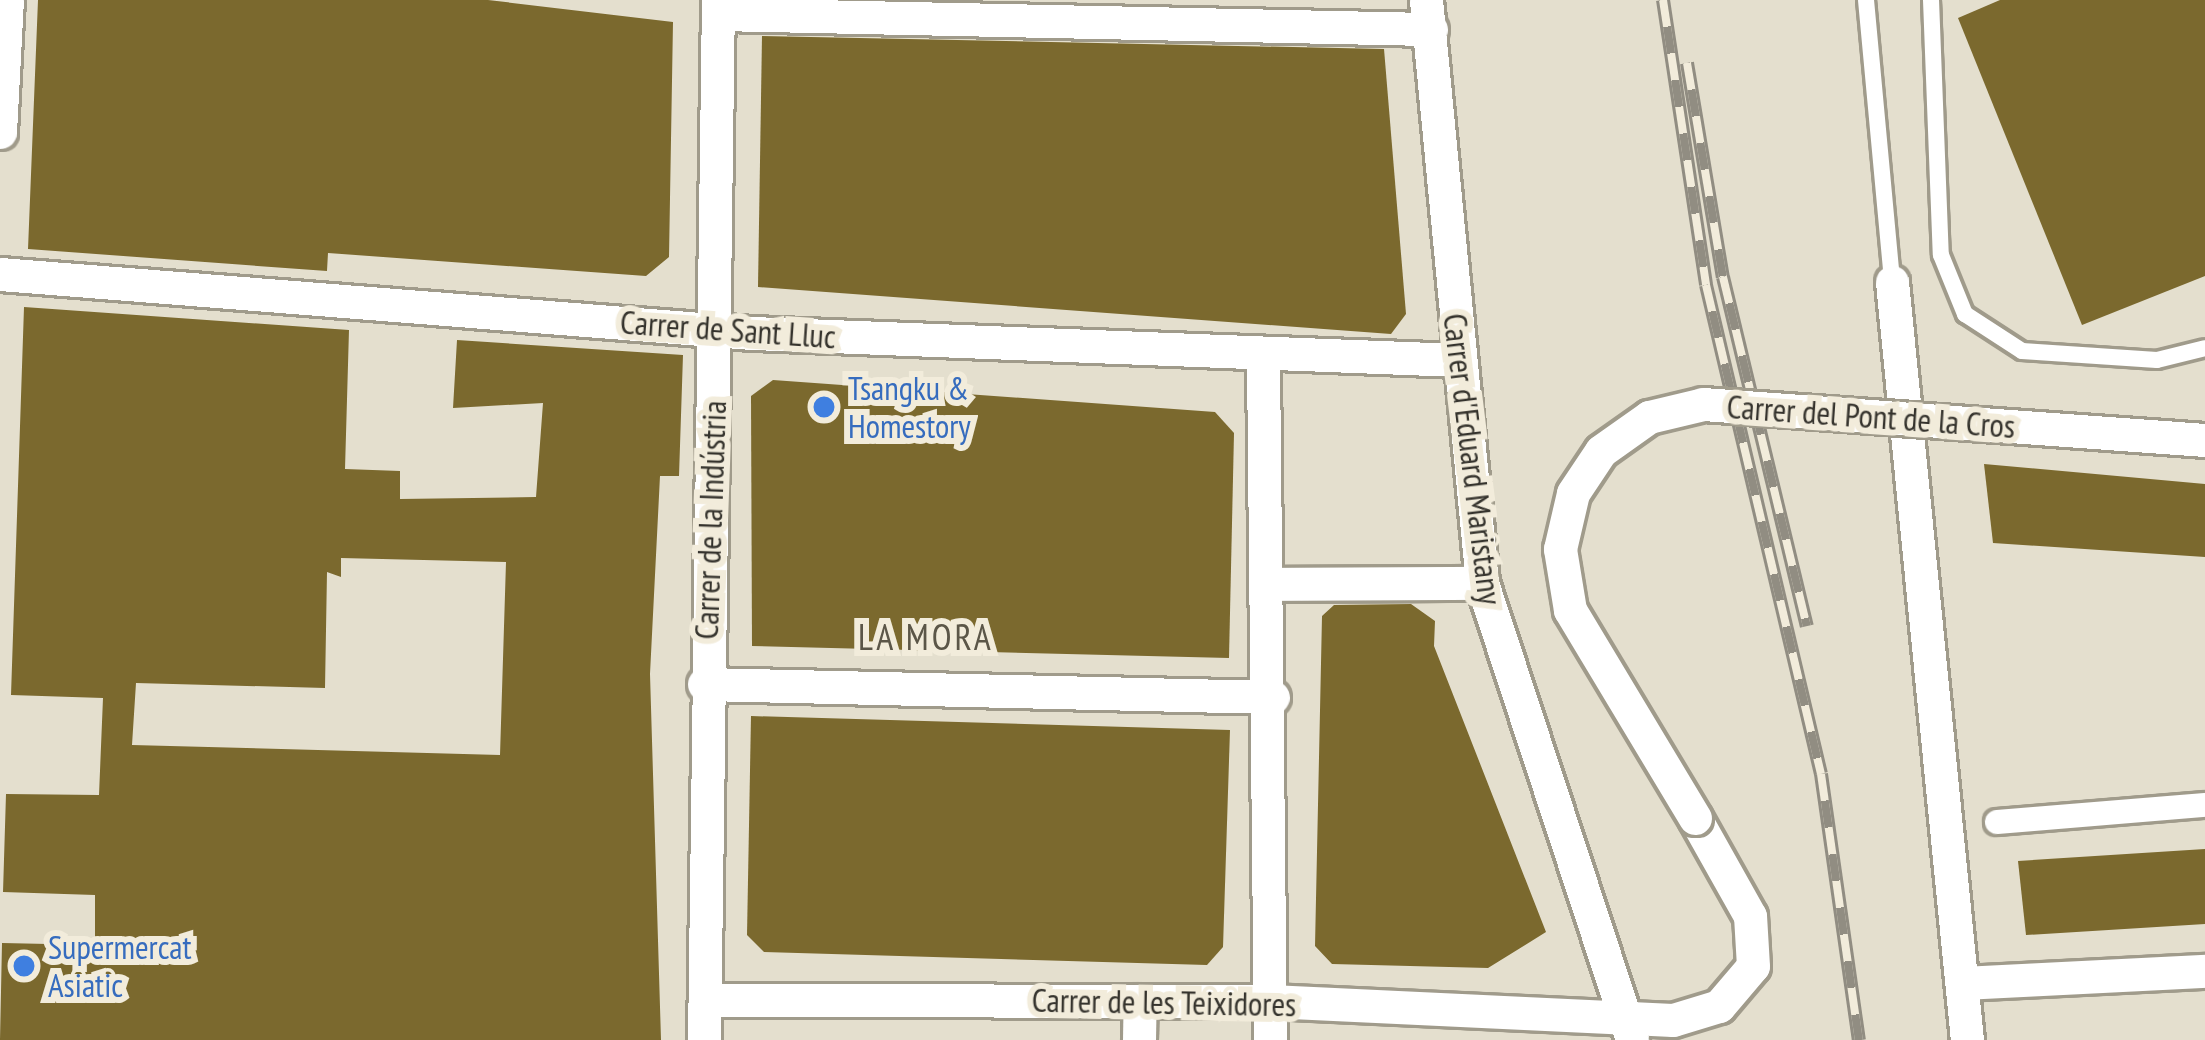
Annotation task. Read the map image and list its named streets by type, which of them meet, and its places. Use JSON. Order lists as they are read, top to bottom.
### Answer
{
  "streets": {
    "street": [
      "Carrer de Sant Lluc",
      "Carrer del Pont de la Cros",
      "Carrer d'Eduard Maristany",
      "Carrer de la Indústria",
      "Carrer de les Teixidores"
    ]
  },
  "crossings": [
    ["Carrer de Sant Lluc", "Carrer d'Eduard Maristany"],
    ["Carrer de Sant Lluc", "Carrer de la Indústria"],
    ["Carrer del Pont de la Cros", "Carrer d'Eduard Maristany"],
    ["Carrer del Pont de la Cros", "Carrer de les Teixidores"],
    ["Carrer d'Eduard Maristany", "Carrer de les Teixidores"],
    ["Carrer de la Indústria", "Carrer de les Teixidores"]
  ],
  "districts": ["LA MORA"],
  "places": ["Tsangku & Homestory", "Supermercat Asiatic"]
}
